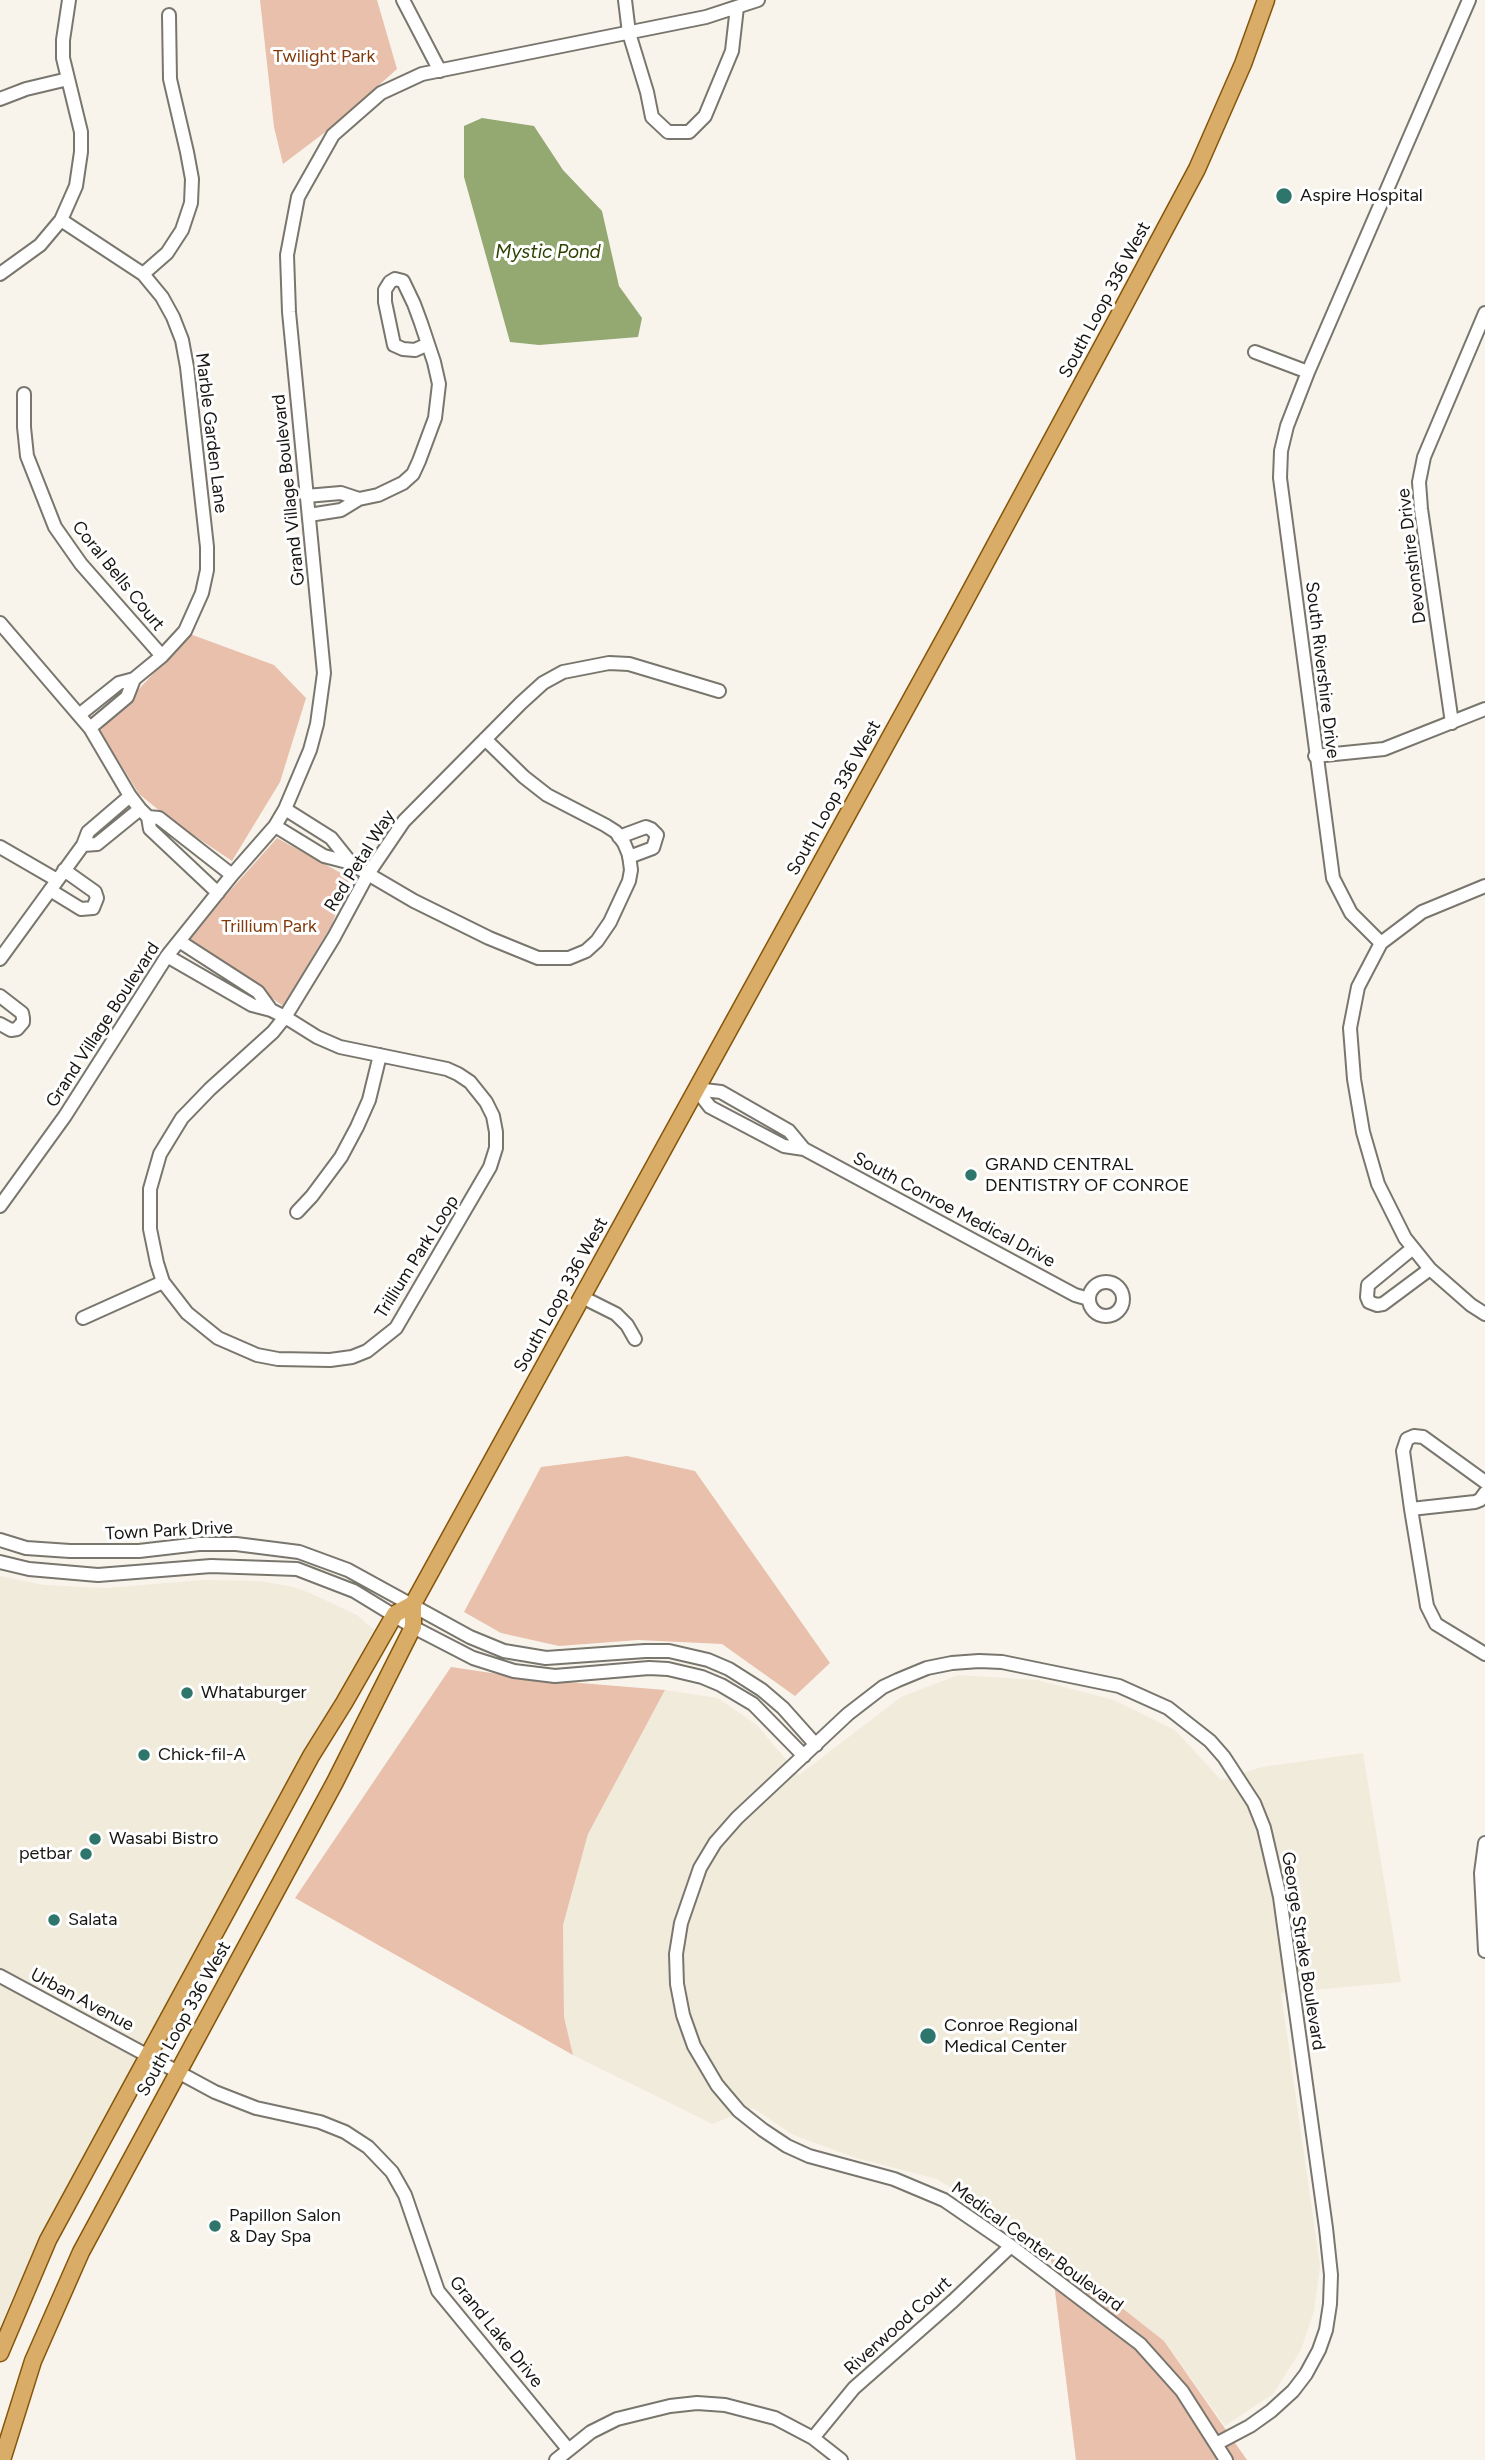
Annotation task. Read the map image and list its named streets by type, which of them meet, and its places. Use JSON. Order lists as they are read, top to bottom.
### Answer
{
  "streets": {
    "main road": ["South Loop 336 West"],
    "street": [
      "Marble Garden Lane",
      "Grand Village Boulevard",
      "Devonshire Drive",
      "Coral Bells Court",
      "South Rivershire Drive",
      "Red Petal Way",
      "South Conroe Medical Drive",
      "Trillium Park Loop",
      "Town Park Drive",
      "George Strake Boulevard",
      "Urban Avenue",
      "Medical Center Boulevard",
      "Riverwood Court",
      "Grand Lake Drive"
    ]
  },
  "crossings": [
    ["South Loop 336 West", "South Conroe Medical Drive"],
    ["South Loop 336 West", "Town Park Drive"],
    ["South Loop 336 West", "Urban Avenue"],
    ["South Loop 336 West", "Grand Lake Drive"],
    ["Marble Garden Lane", "Coral Bells Court"],
    ["Grand Village Boulevard", "Trillium Park Loop"],
    ["Red Petal Way", "Trillium Park Loop"],
    ["George Strake Boulevard", "Medical Center Boulevard"],
    ["Urban Avenue", "Grand Lake Drive"],
    ["Medical Center Boulevard", "Riverwood Court"]
  ],
  "water": ["Mystic Pond"],
  "parks": ["Twilight Park", "Trillium Park"],
  "places": [
    "Aspire Hospital",
    "GRAND CENTRAL DENTISTRY OF CONROE",
    "Whataburger",
    "Chick-fil-A",
    "Wasabi Bistro",
    "petbar",
    "Salata",
    "Conroe Regional Medical Center",
    "Papillon Salon & Day Spa"
  ]
}
